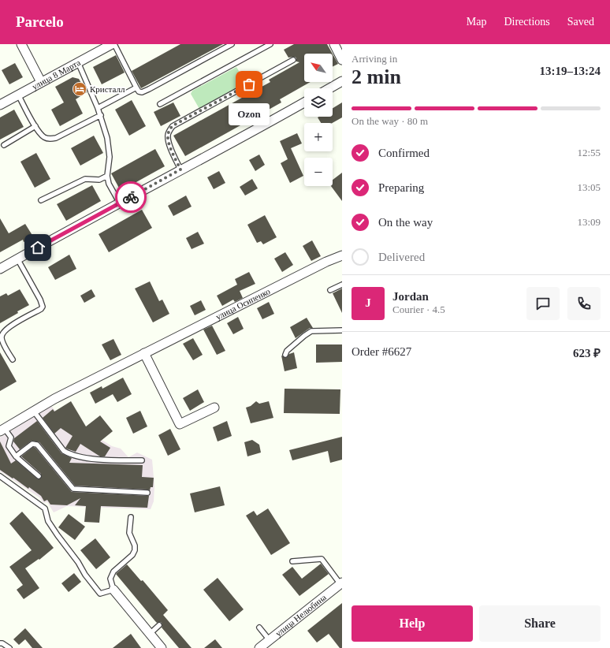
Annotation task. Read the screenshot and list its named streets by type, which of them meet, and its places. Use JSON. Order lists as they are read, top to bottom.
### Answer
{
  "streets": {
    "street": ["улица 8 Марта", "улица Осипенко", "улица Нелюбина"]
  },
  "places": {
    "other": ["Ozon"],
    "hotel": ["Кристалл"]
  },
  "north": "top left",
  "page": {
    "header": "Parcelo",
    "nav": ["Map", "Directions", "Saved"],
    "heading": ["2 min", "Arriving in", "13:19–13:24"],
    "panel": [
      "Jordan",
      "Courier · 4.5",
      "Order #6627",
      "623 ₽"
    ],
    "map_buttons": ["+", "−"],
    "bar": "On the way · 80 m",
    "bubble": "Ozon",
    "list": [
      ["Confirmed", "12:55"],
      ["Preparing", "13:05"],
      ["On the way", "13:09"],
      "Delivered"
    ],
    "round": "J",
    "buttons": ["Help", "Share"]
  }
}
